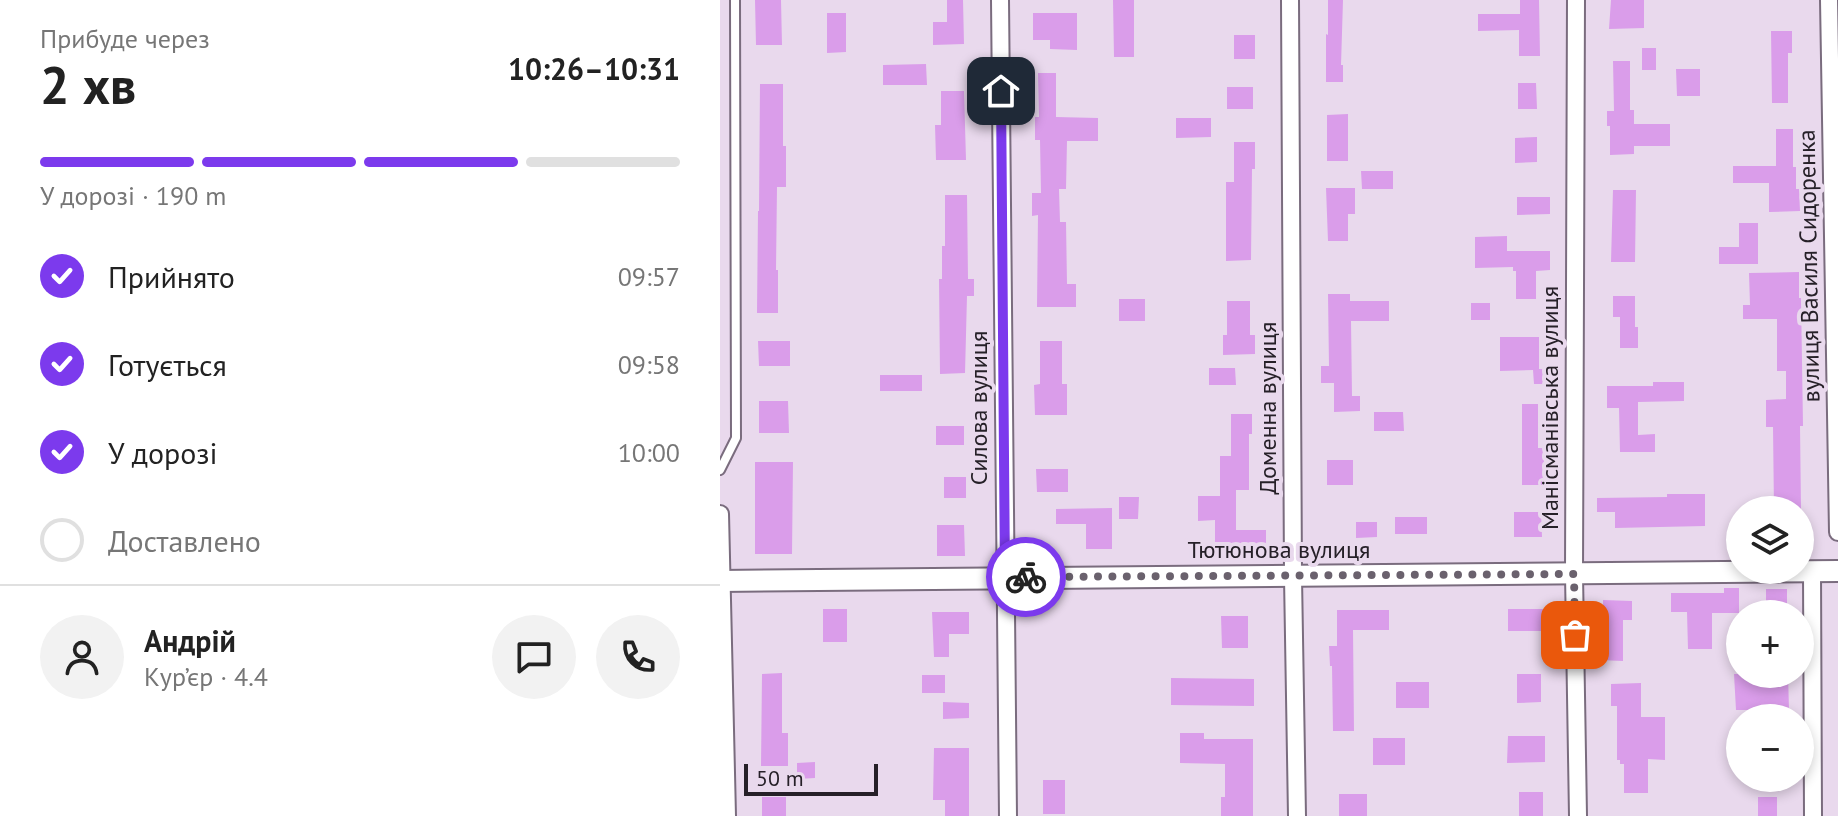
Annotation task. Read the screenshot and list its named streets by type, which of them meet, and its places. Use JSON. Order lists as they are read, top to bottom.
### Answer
{
  "streets": {
    "street": [
      "вулиця Василя Сидоренка",
      "Силова вулиця",
      "Доменна вулиця",
      "Манісманівська вулиця",
      "Тютюнова вулиця"
    ]
  },
  "crossings": [
    ["Силова вулиця", "Тютюнова вулиця"],
    ["Доменна вулиця", "Тютюнова вулиця"],
    ["Манісманівська вулиця", "Тютюнова вулиця"]
  ],
  "scale_bar": "50 m",
  "page": {
    "heading": ["2 хв", "Прибуде через", "10:26–10:31"],
    "panel": ["Андрій", "Кур’єр · 4.4"],
    "bar": "У дорозі · 190 m",
    "list": [
      ["Прийнято", "09:57"],
      ["Готується", "09:58"],
      ["У дорозі", "10:00"],
      "Доставлено"
    ],
    "map_buttons": ["+", "−"],
    "scale": "50 m"
  }
}
